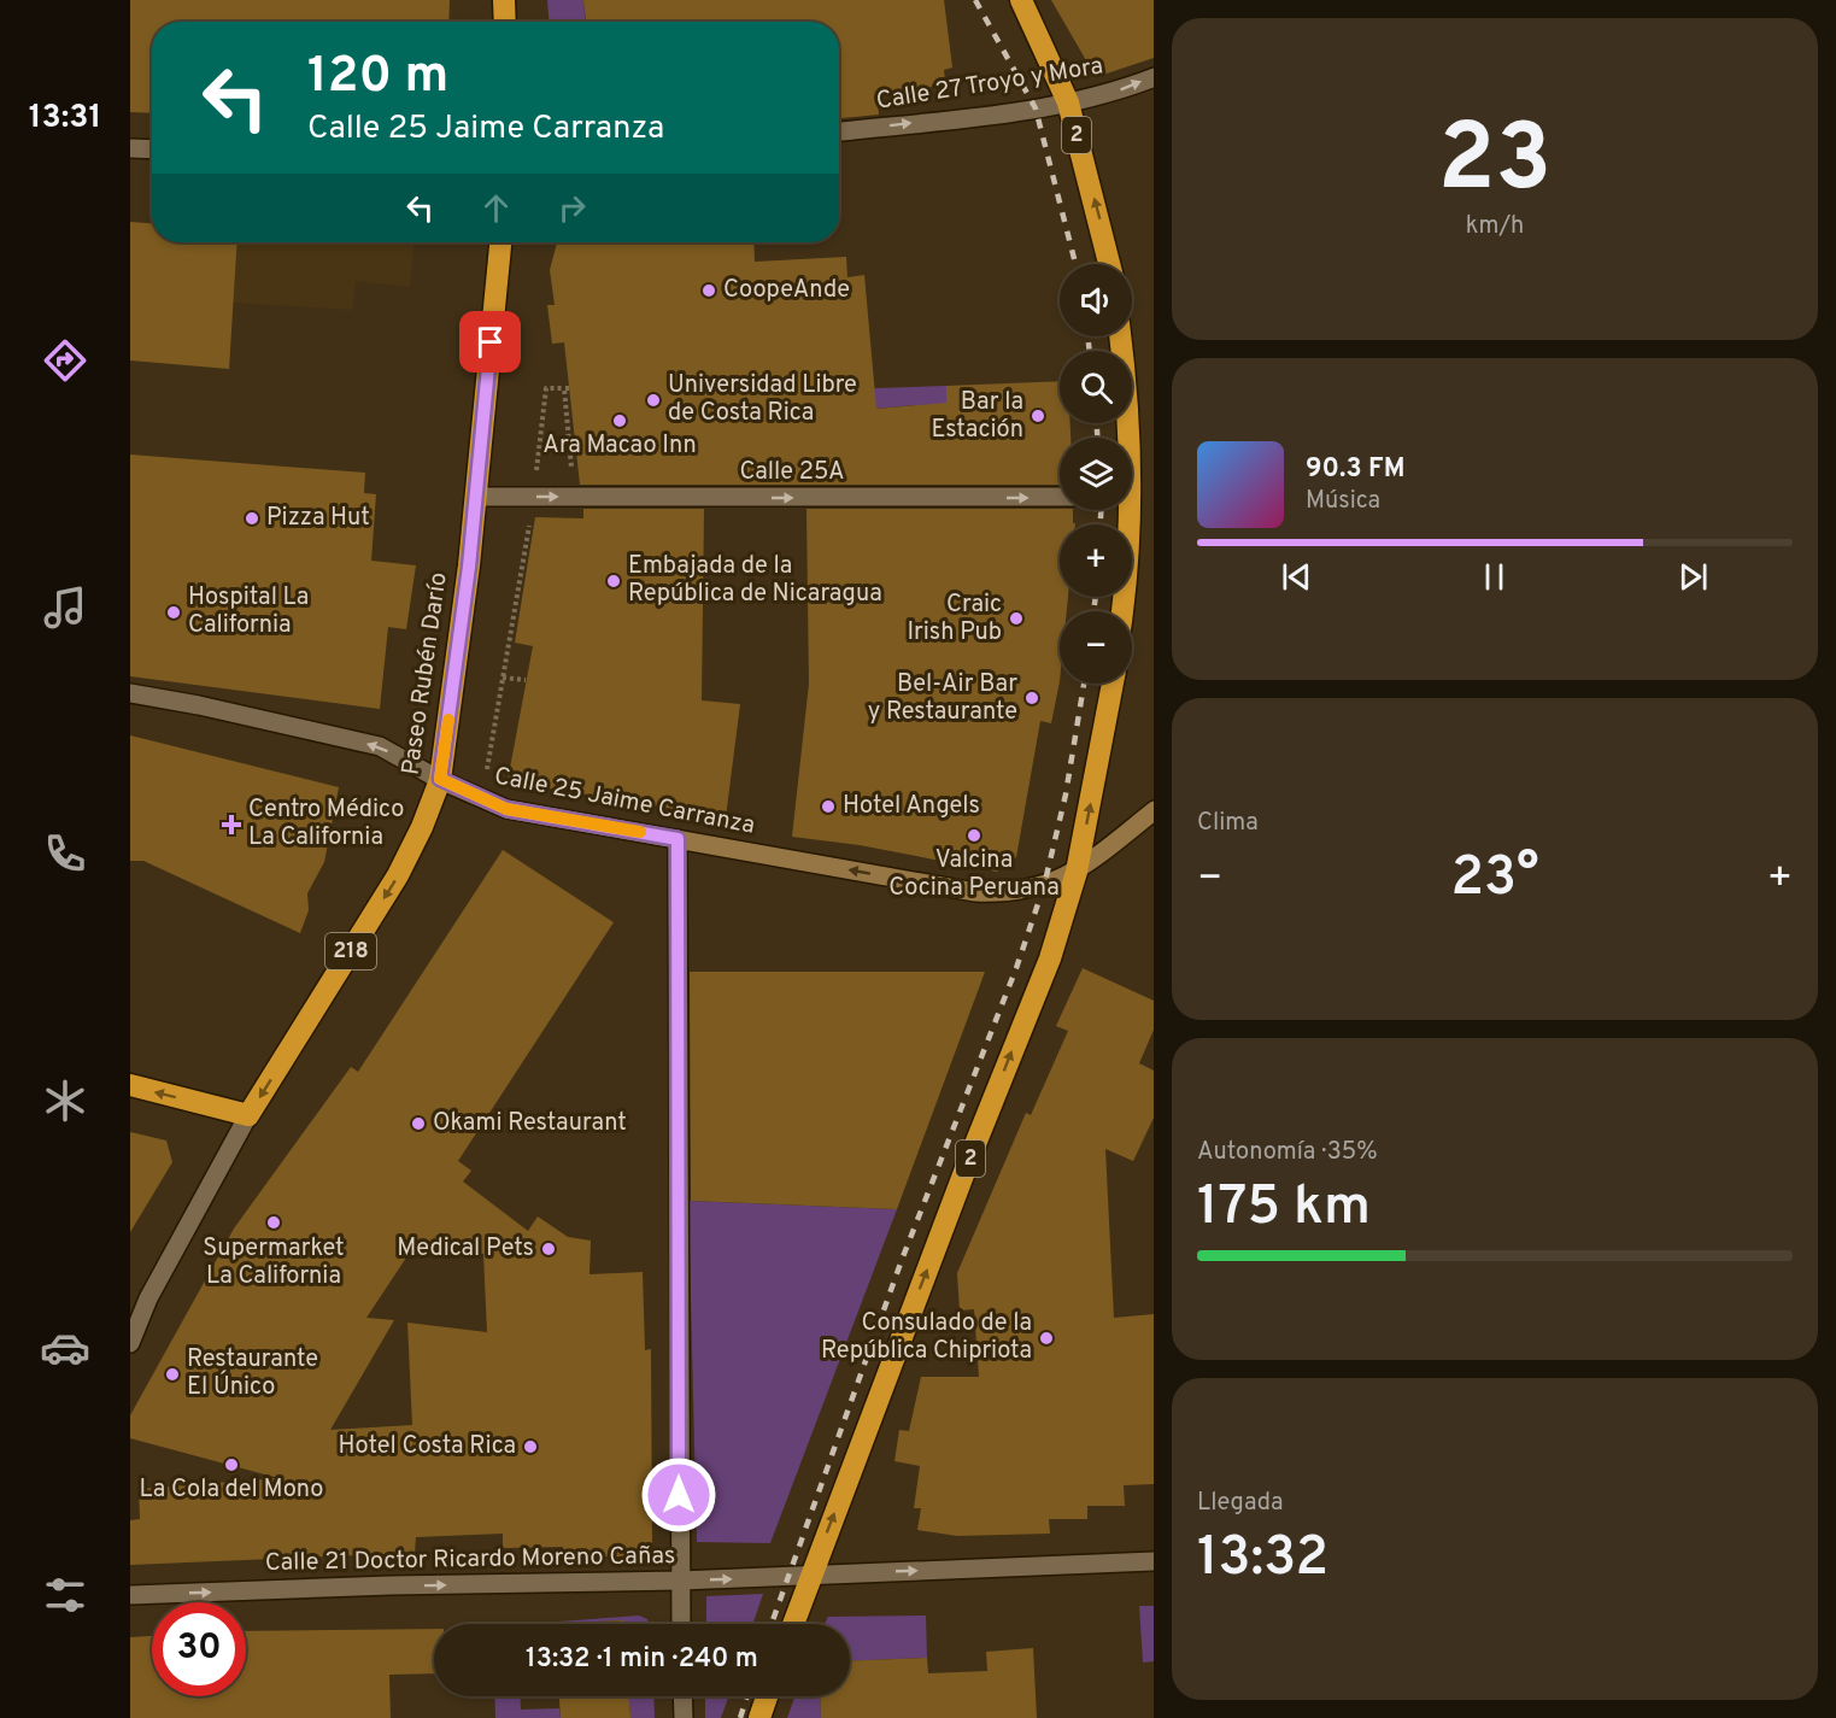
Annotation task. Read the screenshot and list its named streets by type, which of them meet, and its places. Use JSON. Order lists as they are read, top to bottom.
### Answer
{
  "streets": {
    "highway": ["2", "Paseo Rubén Darío", "218"],
    "main road": ["Calle 25 Jaime Carranza"],
    "street": ["Calle 27 Troyo y Mora", "Calle 25A", "Calle 21 Doctor Ricardo Moreno Cañas"]
  },
  "crossings": [
    ["Calle 27 Troyo y Mora", "2"],
    ["2", "Calle 25 Jaime Carranza"],
    ["2", "Calle 21 Doctor Ricardo Moreno Cañas"],
    ["Calle 25A", "Paseo Rubén Darío"],
    ["Paseo Rubén Darío", "Calle 25 Jaime Carranza"]
  ],
  "one_way": [
    "Calle 27 Troyo y Mora",
    "Calle 25A",
    "Paseo Rubén Darío",
    "Calle 25 Jaime Carranza",
    "Calle 21 Doctor Ricardo Moreno Cañas"
  ],
  "places": {
    "other": [
      "CoopeAnde",
      "Universidad Libre de Costa Rica",
      "Bar la Estación",
      "Ara Macao Inn",
      "Pizza Hut",
      "Embajada de la República de Nicaragua",
      "Hospital La California",
      "Craic Irish Pub",
      "Bel-Air Bar y Restaurante",
      "Hotel Angels",
      "Valcina Cocina Peruana",
      "Okami Restaurant",
      "Supermarket La California",
      "Medical Pets",
      "Consulado de la República Chipriota",
      "Restaurante El Único",
      "Hotel Costa Rica",
      "La Cola del Mono"
    ],
    "health": ["Centro Médico La California"]
  },
  "page": {
    "tabs": "13:31",
    "tile": [
      ["23", "km/h"],
      "Clima",
      ["Autonomía · 35%", "175 km"],
      ["Llegada", "13:32"]
    ],
    "turn": ["120 m", "Calle 25 Jaime Carranza"],
    "map_buttons": ["+", "−"],
    "song": ["90.3 FM", "Música"],
    "heat": ["−", "23°", "+"],
    "limit": "30",
    "trip": "13:32 · 1 min · 240 m"
  }
}
